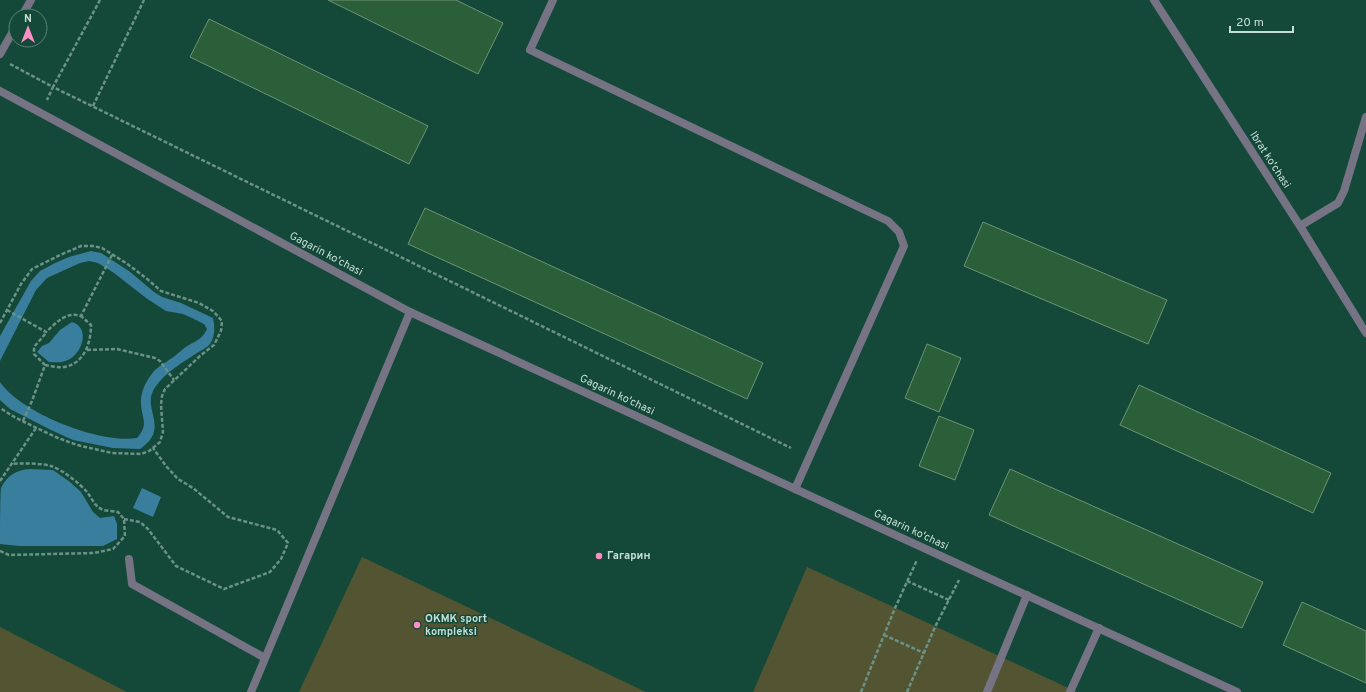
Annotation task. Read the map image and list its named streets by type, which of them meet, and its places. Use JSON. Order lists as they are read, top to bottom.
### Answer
{
  "streets": {
    "street": ["Ibrat ko'chasi", "Gagarin ko'chasi"]
  },
  "places": ["Гагарин", "OKMK sport kompleksi"],
  "scale_bar": "20 m",
  "north": "top"
}
